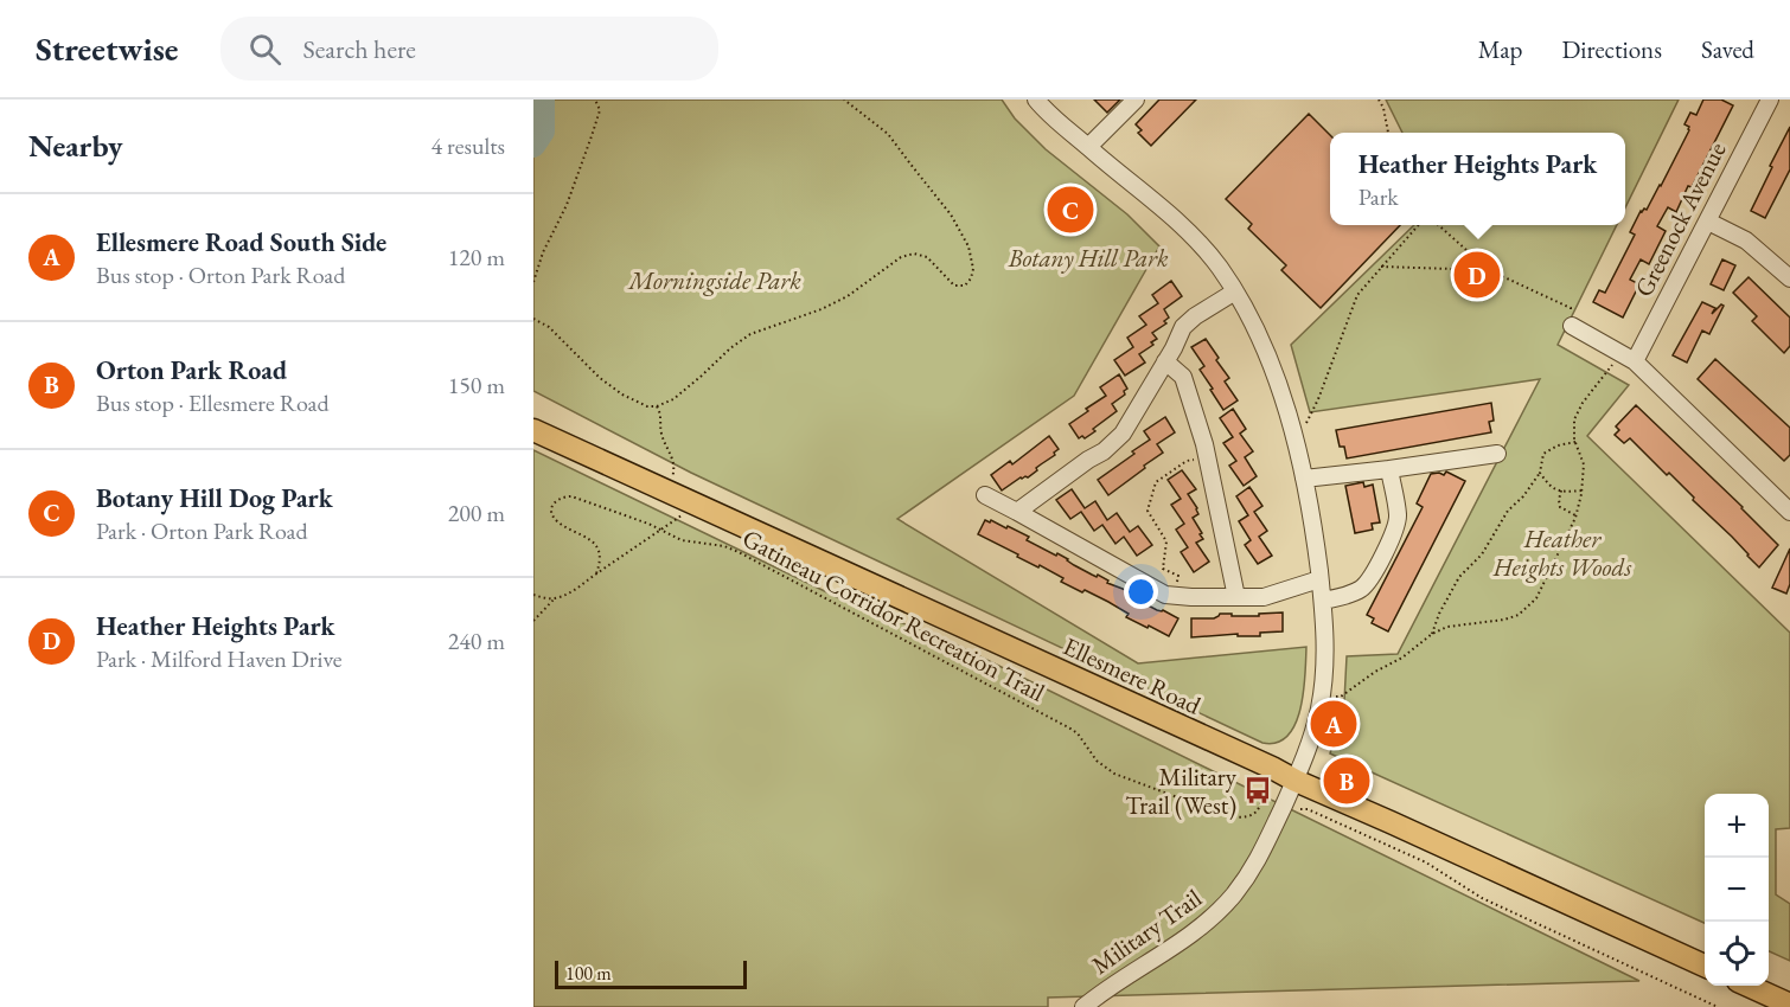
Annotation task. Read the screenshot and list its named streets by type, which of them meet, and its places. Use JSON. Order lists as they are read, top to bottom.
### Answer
{
  "streets": {
    "main road": ["Ellesmere Road"],
    "street": ["Greenock Avenue", "Military Trail"],
    "path": ["Gatineau Corridor Recreation Trail"]
  },
  "crossings": [
    ["Ellesmere Road", "Military Trail"]
  ],
  "parks": ["Botany Hill Park", "Morningside Park", "Heather Heights Woods"],
  "places": {
    "bus stop": ["Military Trail (West)"]
  },
  "scale_bar": "100 m",
  "page": {
    "header": "Streetwise",
    "search": "Search here",
    "nav": ["Map", "Directions", "Saved"],
    "heading": ["Nearby", "4 results"],
    "popup": ["Heather Heights Park", "Park"],
    "pins": [
      "C",
      "D",
      "A",
      "B"
    ],
    "list": [
      {
        "mark": "A",
        "name": "Ellesmere Road South Side",
        "note": "Bus stop · Orton Park Road",
        "value": "120 m"
      },
      {
        "mark": "B",
        "name": "Orton Park Road",
        "note": "Bus stop · Ellesmere Road",
        "value": "150 m"
      },
      {
        "mark": "C",
        "name": "Botany Hill Dog Park",
        "note": "Park · Orton Park Road",
        "value": "200 m"
      },
      {
        "mark": "D",
        "name": "Heather Heights Park",
        "note": "Park · Milford Haven Drive",
        "value": "240 m"
      }
    ],
    "map_buttons": ["+", "−"],
    "scale": "100 m"
  }
}
